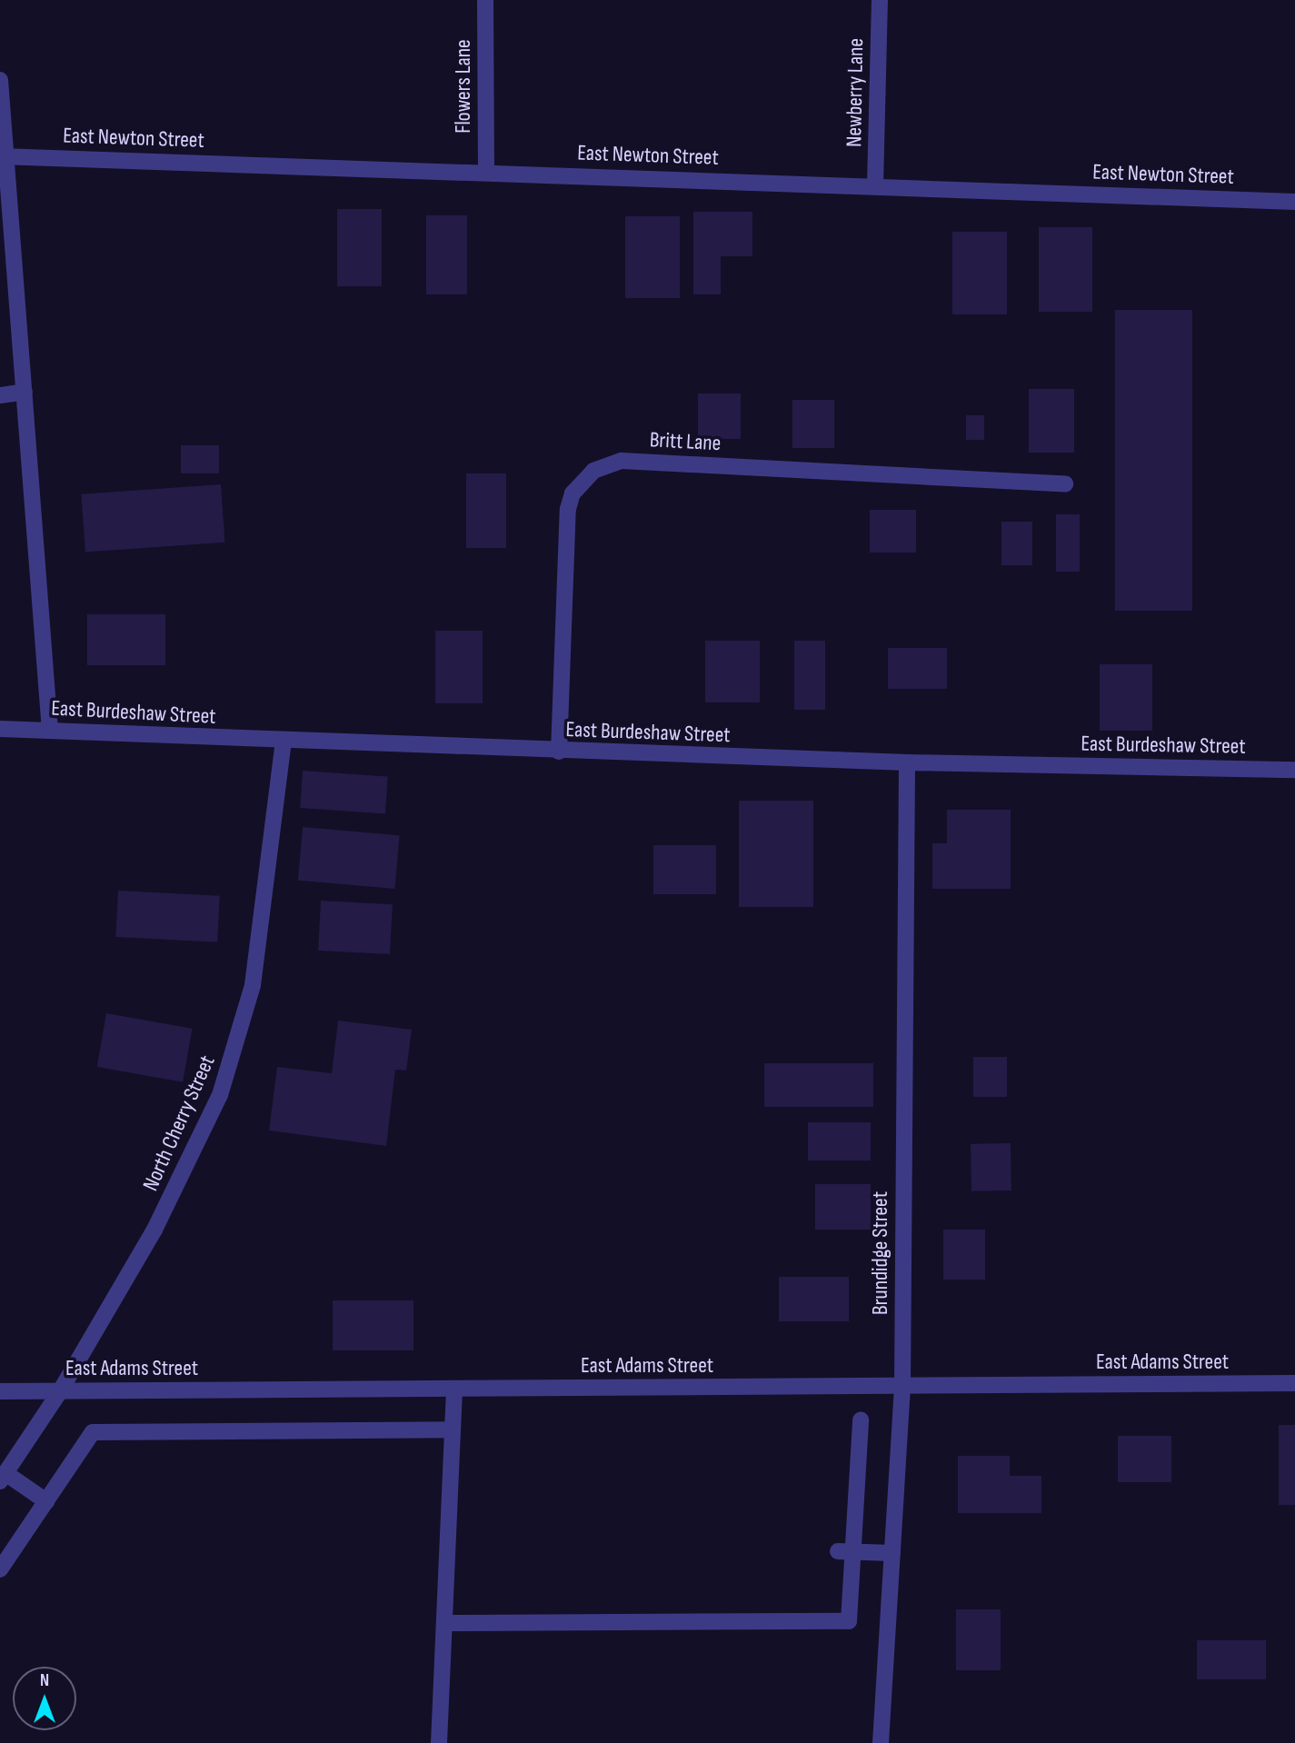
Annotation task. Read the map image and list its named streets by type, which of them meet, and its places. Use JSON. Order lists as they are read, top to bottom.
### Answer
{
  "streets": {
    "street": [
      "Flowers Lane",
      "Newberry Lane",
      "East Newton Street",
      "Britt Lane",
      "East Burdeshaw Street",
      "North Cherry Street",
      "Brundidge Street",
      "East Adams Street"
    ]
  },
  "crossings": [
    ["Flowers Lane", "East Newton Street"],
    ["Newberry Lane", "East Newton Street"],
    ["Britt Lane", "East Burdeshaw Street"],
    ["East Burdeshaw Street", "North Cherry Street"],
    ["East Burdeshaw Street", "Brundidge Street"],
    ["North Cherry Street", "East Adams Street"],
    ["Brundidge Street", "East Adams Street"]
  ],
  "north": "top"
}
